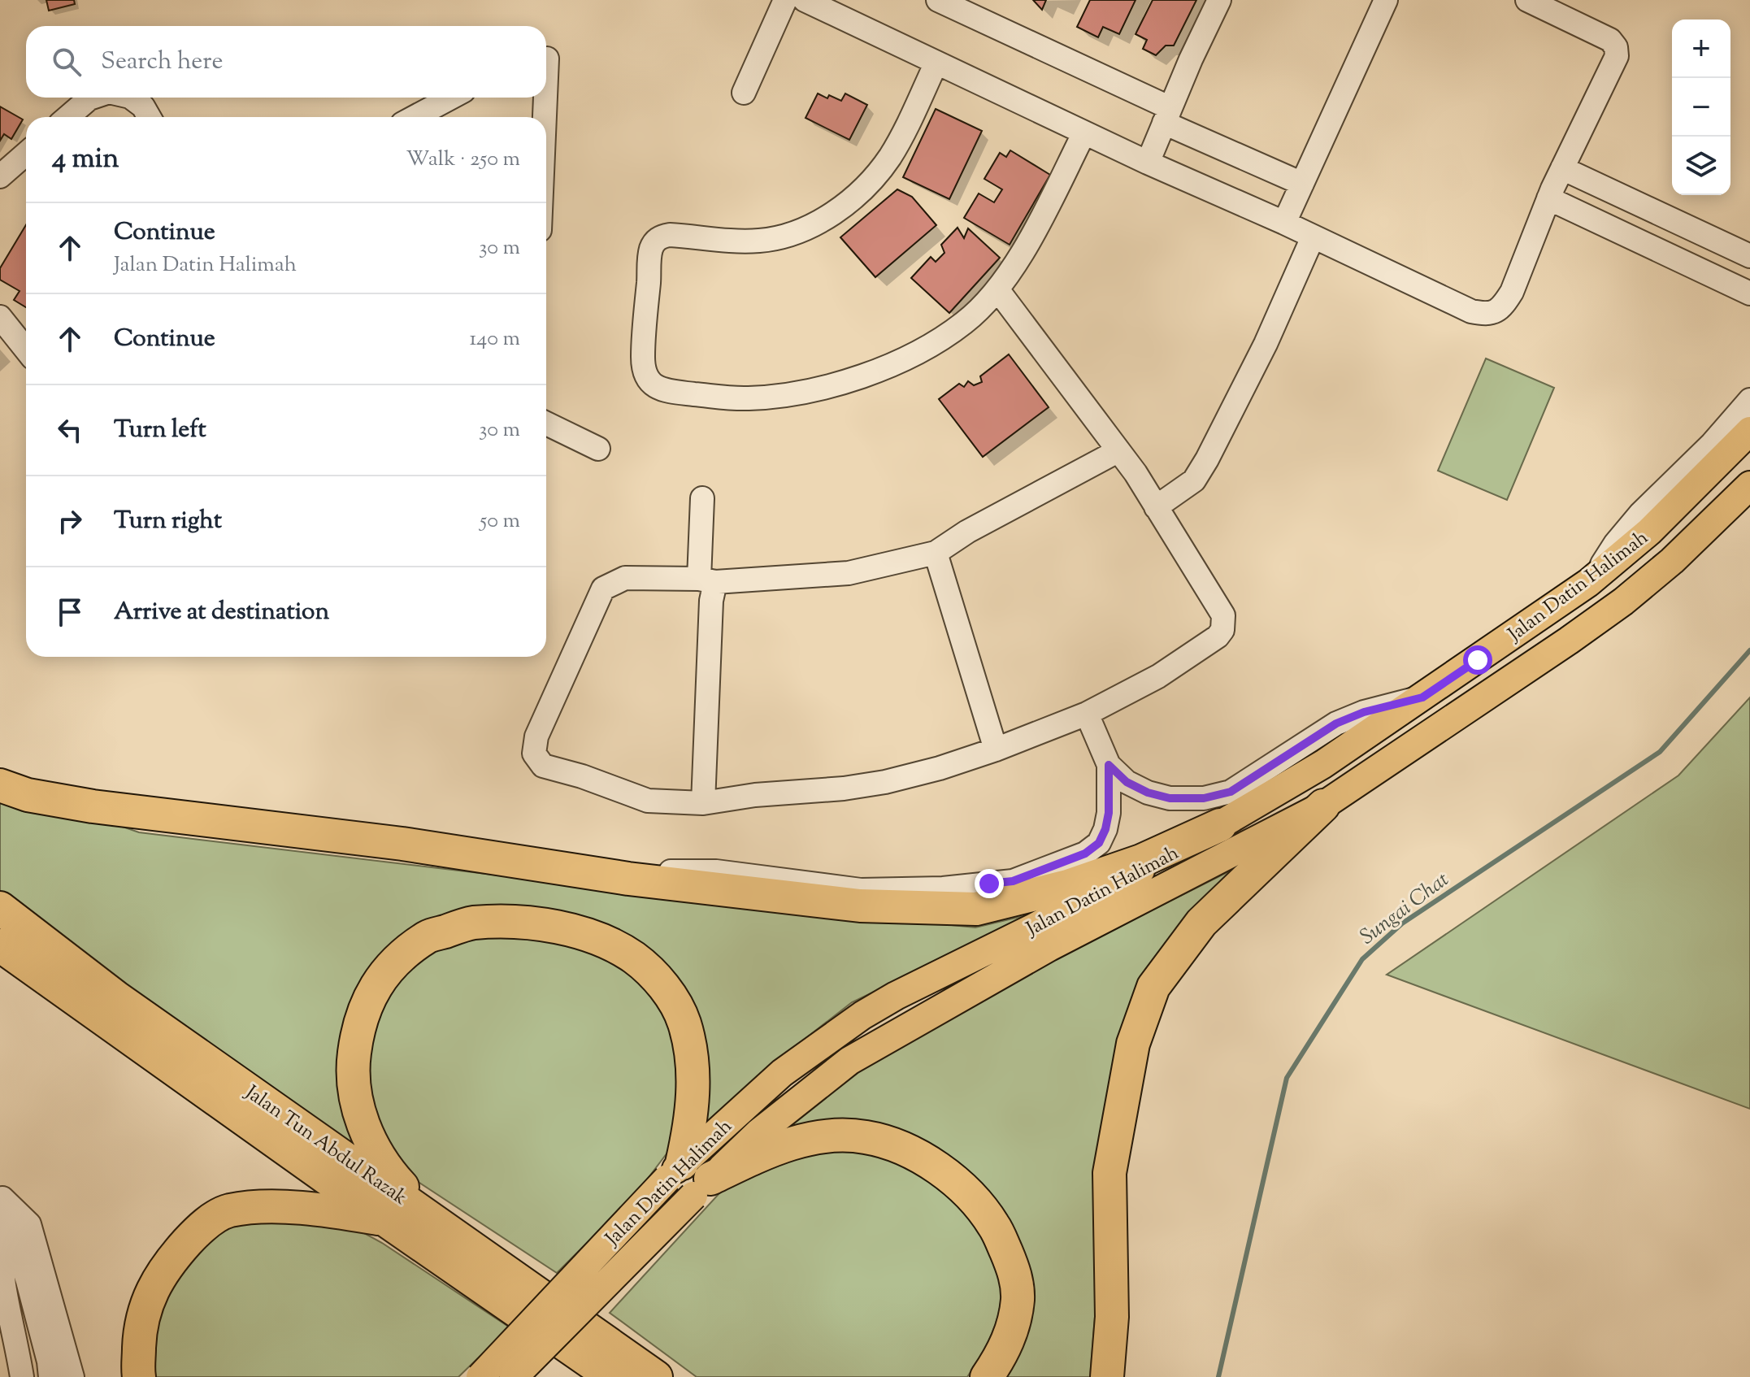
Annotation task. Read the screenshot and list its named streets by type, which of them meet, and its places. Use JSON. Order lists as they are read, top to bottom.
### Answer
{
  "streets": {
    "highway": ["Jalan Tun Abdul Razak"],
    "main road": ["Jalan Datin Halimah"]
  },
  "water": ["Sungai Chat"],
  "page": {
    "map_buttons": ["+", "−"],
    "search": "Search here",
    "heading": ["4 min", "Walk · 250 m"],
    "list": [
      ["Continue", "Jalan Datin Halimah", "30 m"],
      ["Continue", "140 m"],
      ["Turn left", "30 m"],
      ["Turn right", "50 m"],
      "Arrive at destination"
    ]
  }
}
